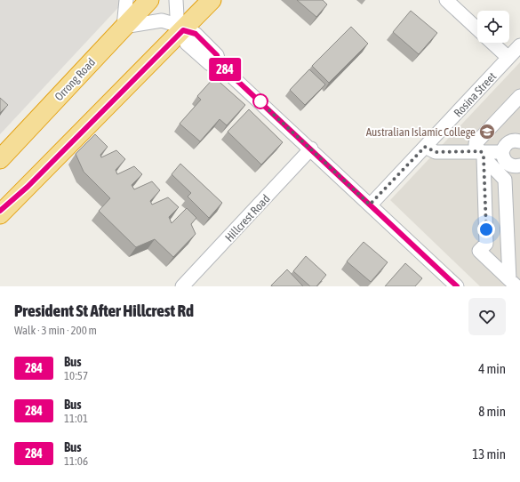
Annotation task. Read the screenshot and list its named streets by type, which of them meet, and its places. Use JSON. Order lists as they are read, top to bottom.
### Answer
{
  "streets": {
    "highway": ["Orrong Road"],
    "street": ["Rosina Street", "Hillcrest Road"]
  },
  "places": {
    "school or university": ["Australian Islamic College"]
  },
  "lines": ["bus line 284"],
  "page": {
    "on_map": "284",
    "heading": ["President St After Hillcrest Rd", "Walk · 3 min · 200 m"],
    "list": [
      {
        "mark": "284",
        "name": "Bus",
        "note": "10:57",
        "value": "4 min"
      },
      {
        "mark": "284",
        "name": "Bus",
        "note": "11:01",
        "value": "8 min"
      },
      {
        "mark": "284",
        "name": "Bus",
        "note": "11:06",
        "value": "13 min"
      }
    ]
  }
}
